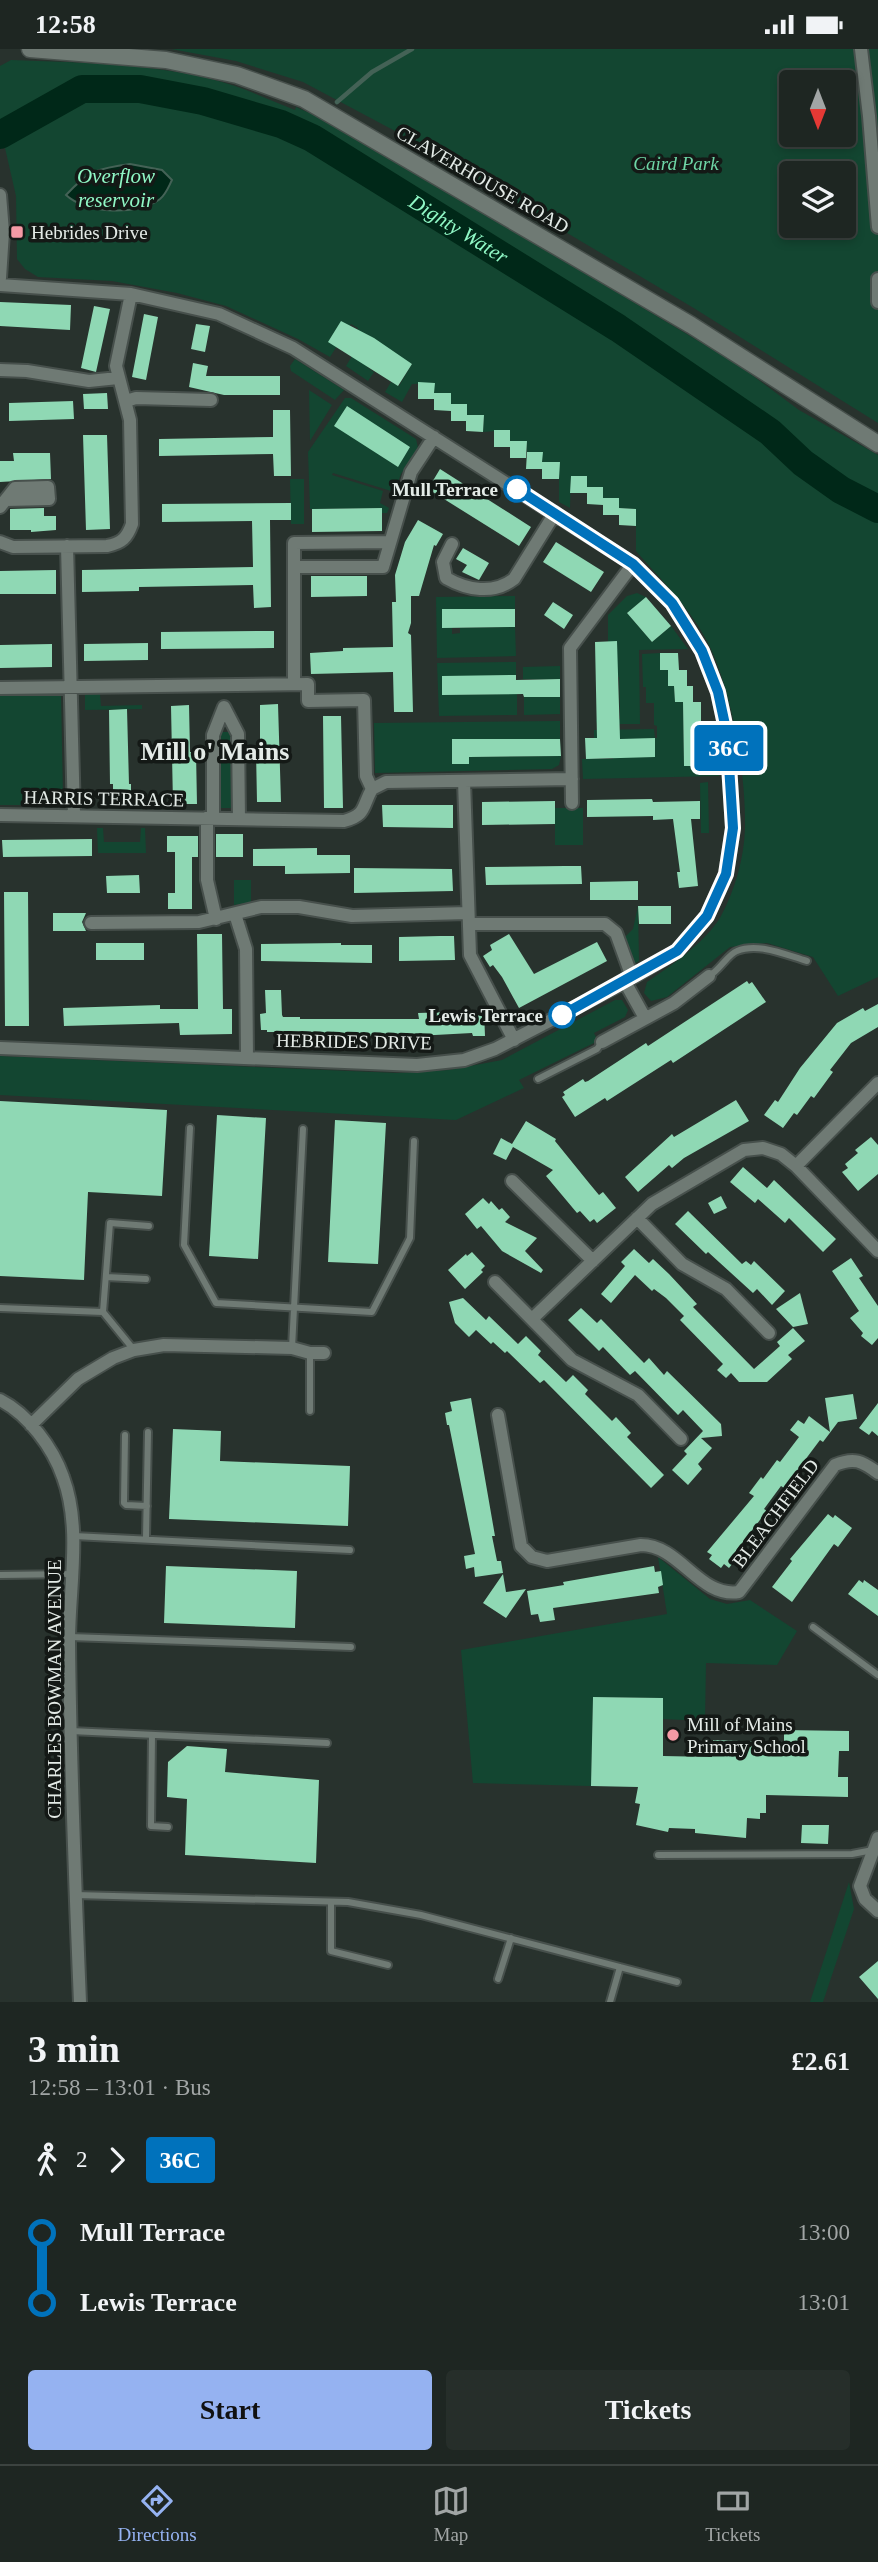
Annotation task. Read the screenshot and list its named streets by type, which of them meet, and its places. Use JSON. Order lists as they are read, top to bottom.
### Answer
{
  "streets": {
    "street": [
      "CLAVERHOUSE ROAD",
      "HARRIS TERRACE",
      "HEBRIDES DRIVE",
      "BLEACHFIELD",
      "CHARLES BOWMAN AVENUE"
    ]
  },
  "districts": ["Mill o' Mains"],
  "water": ["Overflow reservoir", "Dighty Water"],
  "parks": ["Caird Park"],
  "places": {
    "transit": ["Hebrides Drive"],
    "other": ["Mull Terrace", "Lewis Terrace", "Mill of Mains Primary School"]
  },
  "lines": ["bus line 36C"],
  "north": "bottom",
  "page": {
    "status": "12:58",
    "on_map": "36C",
    "heading": ["3 min", "12:58 – 13:01 · Bus", "£2.61"],
    "legs": ["2", "36C"],
    "list": [
      {
        "name": "Mull Terrace",
        "value": "13:00"
      },
      {
        "name": "Lewis Terrace",
        "value": "13:01"
      }
    ],
    "buttons": ["Start", "Tickets"],
    "tabs": ["Directions", "Map", "Tickets"]
  }
}
